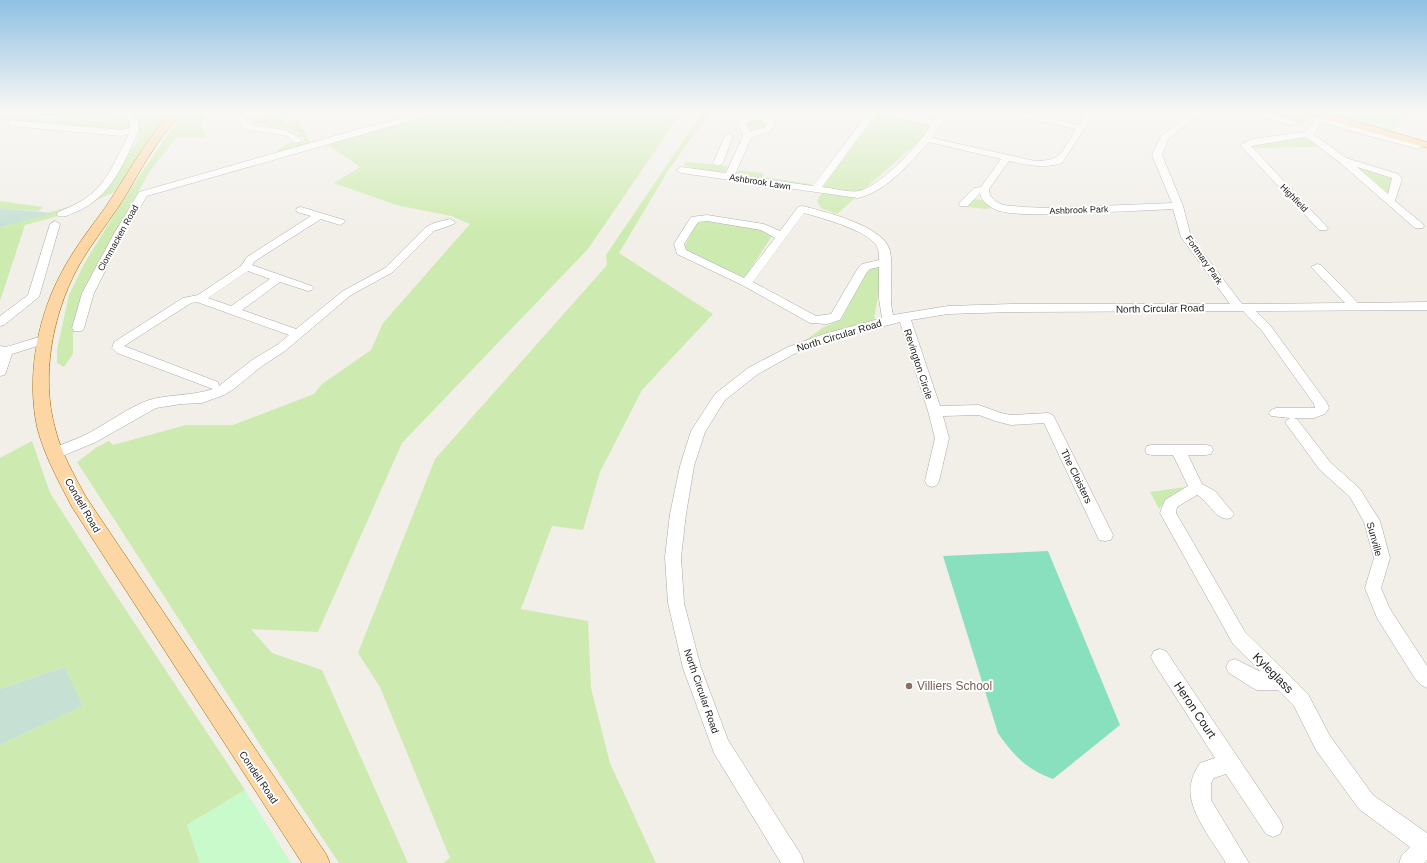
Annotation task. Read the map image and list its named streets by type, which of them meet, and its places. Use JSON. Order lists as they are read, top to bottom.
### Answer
{
  "streets": {
    "main road": ["Condell Road"],
    "street": [
      "Ashbrook Lawn",
      "Highfield",
      "Ashbrook Park",
      "Clonmacken Road",
      "Fortmary Park",
      "North Circular Road",
      "Revington Circle",
      "The Cloisters",
      "Sunville",
      "Kyleglass",
      "Heron Court"
    ]
  },
  "crossings": [
    ["Ashbrook Park", "Fortmary Park"],
    ["Fortmary Park", "North Circular Road"],
    ["North Circular Road", "Revington Circle"],
    ["Revington Circle", "The Cloisters"]
  ],
  "places": ["Villiers School"]
}
